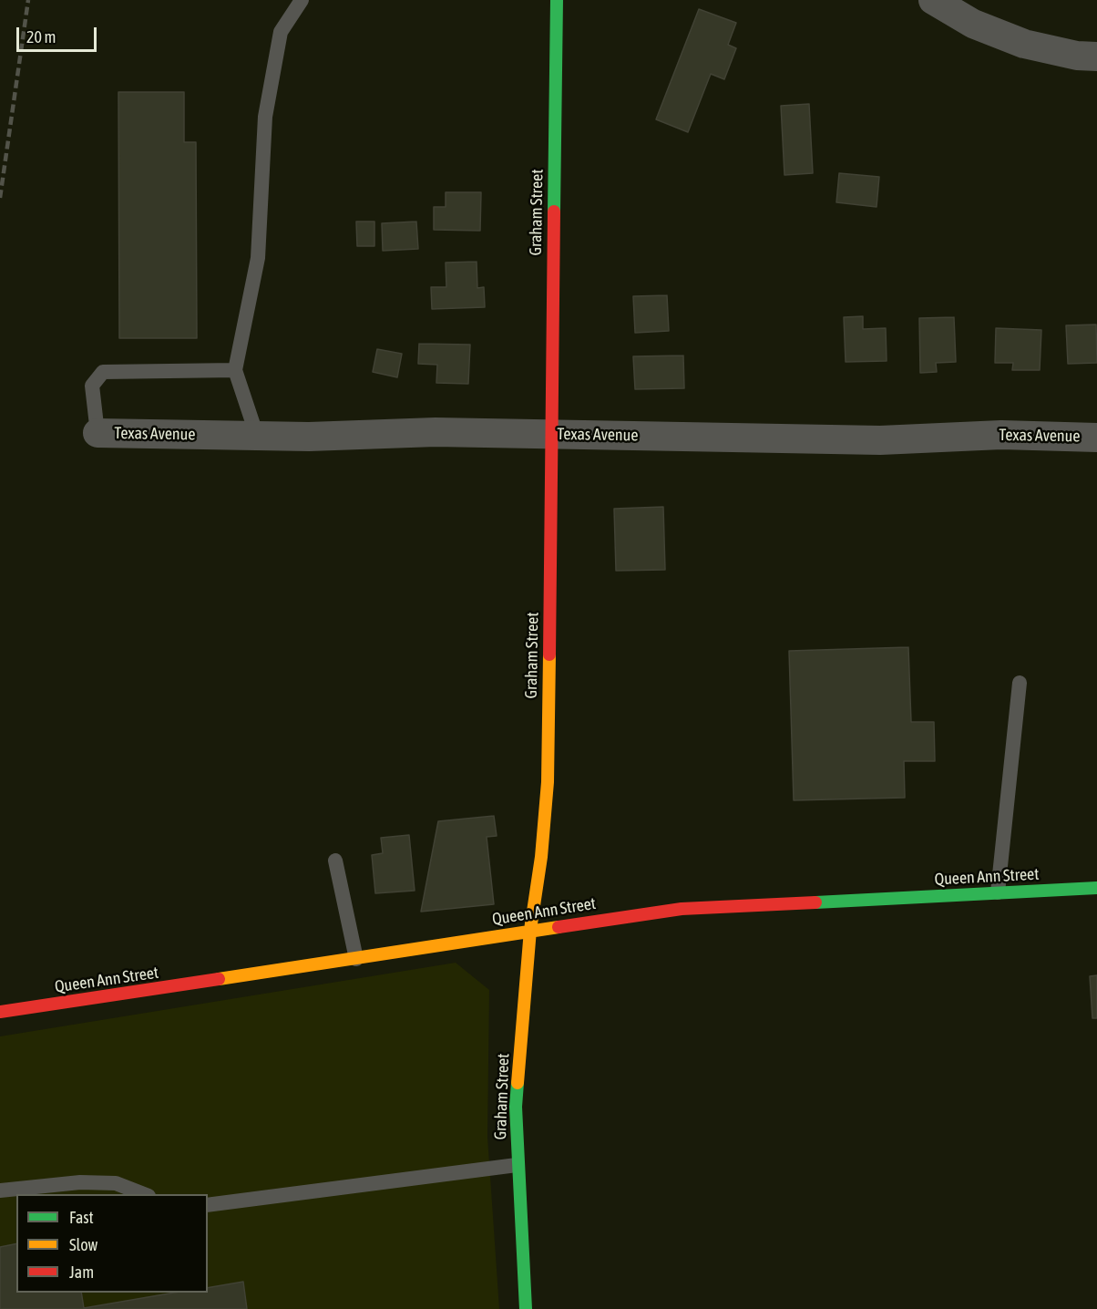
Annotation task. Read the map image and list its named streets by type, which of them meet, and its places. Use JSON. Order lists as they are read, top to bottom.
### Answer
{
  "streets": {
    "street": ["Graham Street", "Texas Avenue", "Queen Ann Street"]
  },
  "crossings": [
    ["Graham Street", "Texas Avenue"],
    ["Graham Street", "Queen Ann Street"]
  ],
  "legend": ["Fast", "Slow", "Jam"],
  "scale_bar": "20 m"
}
